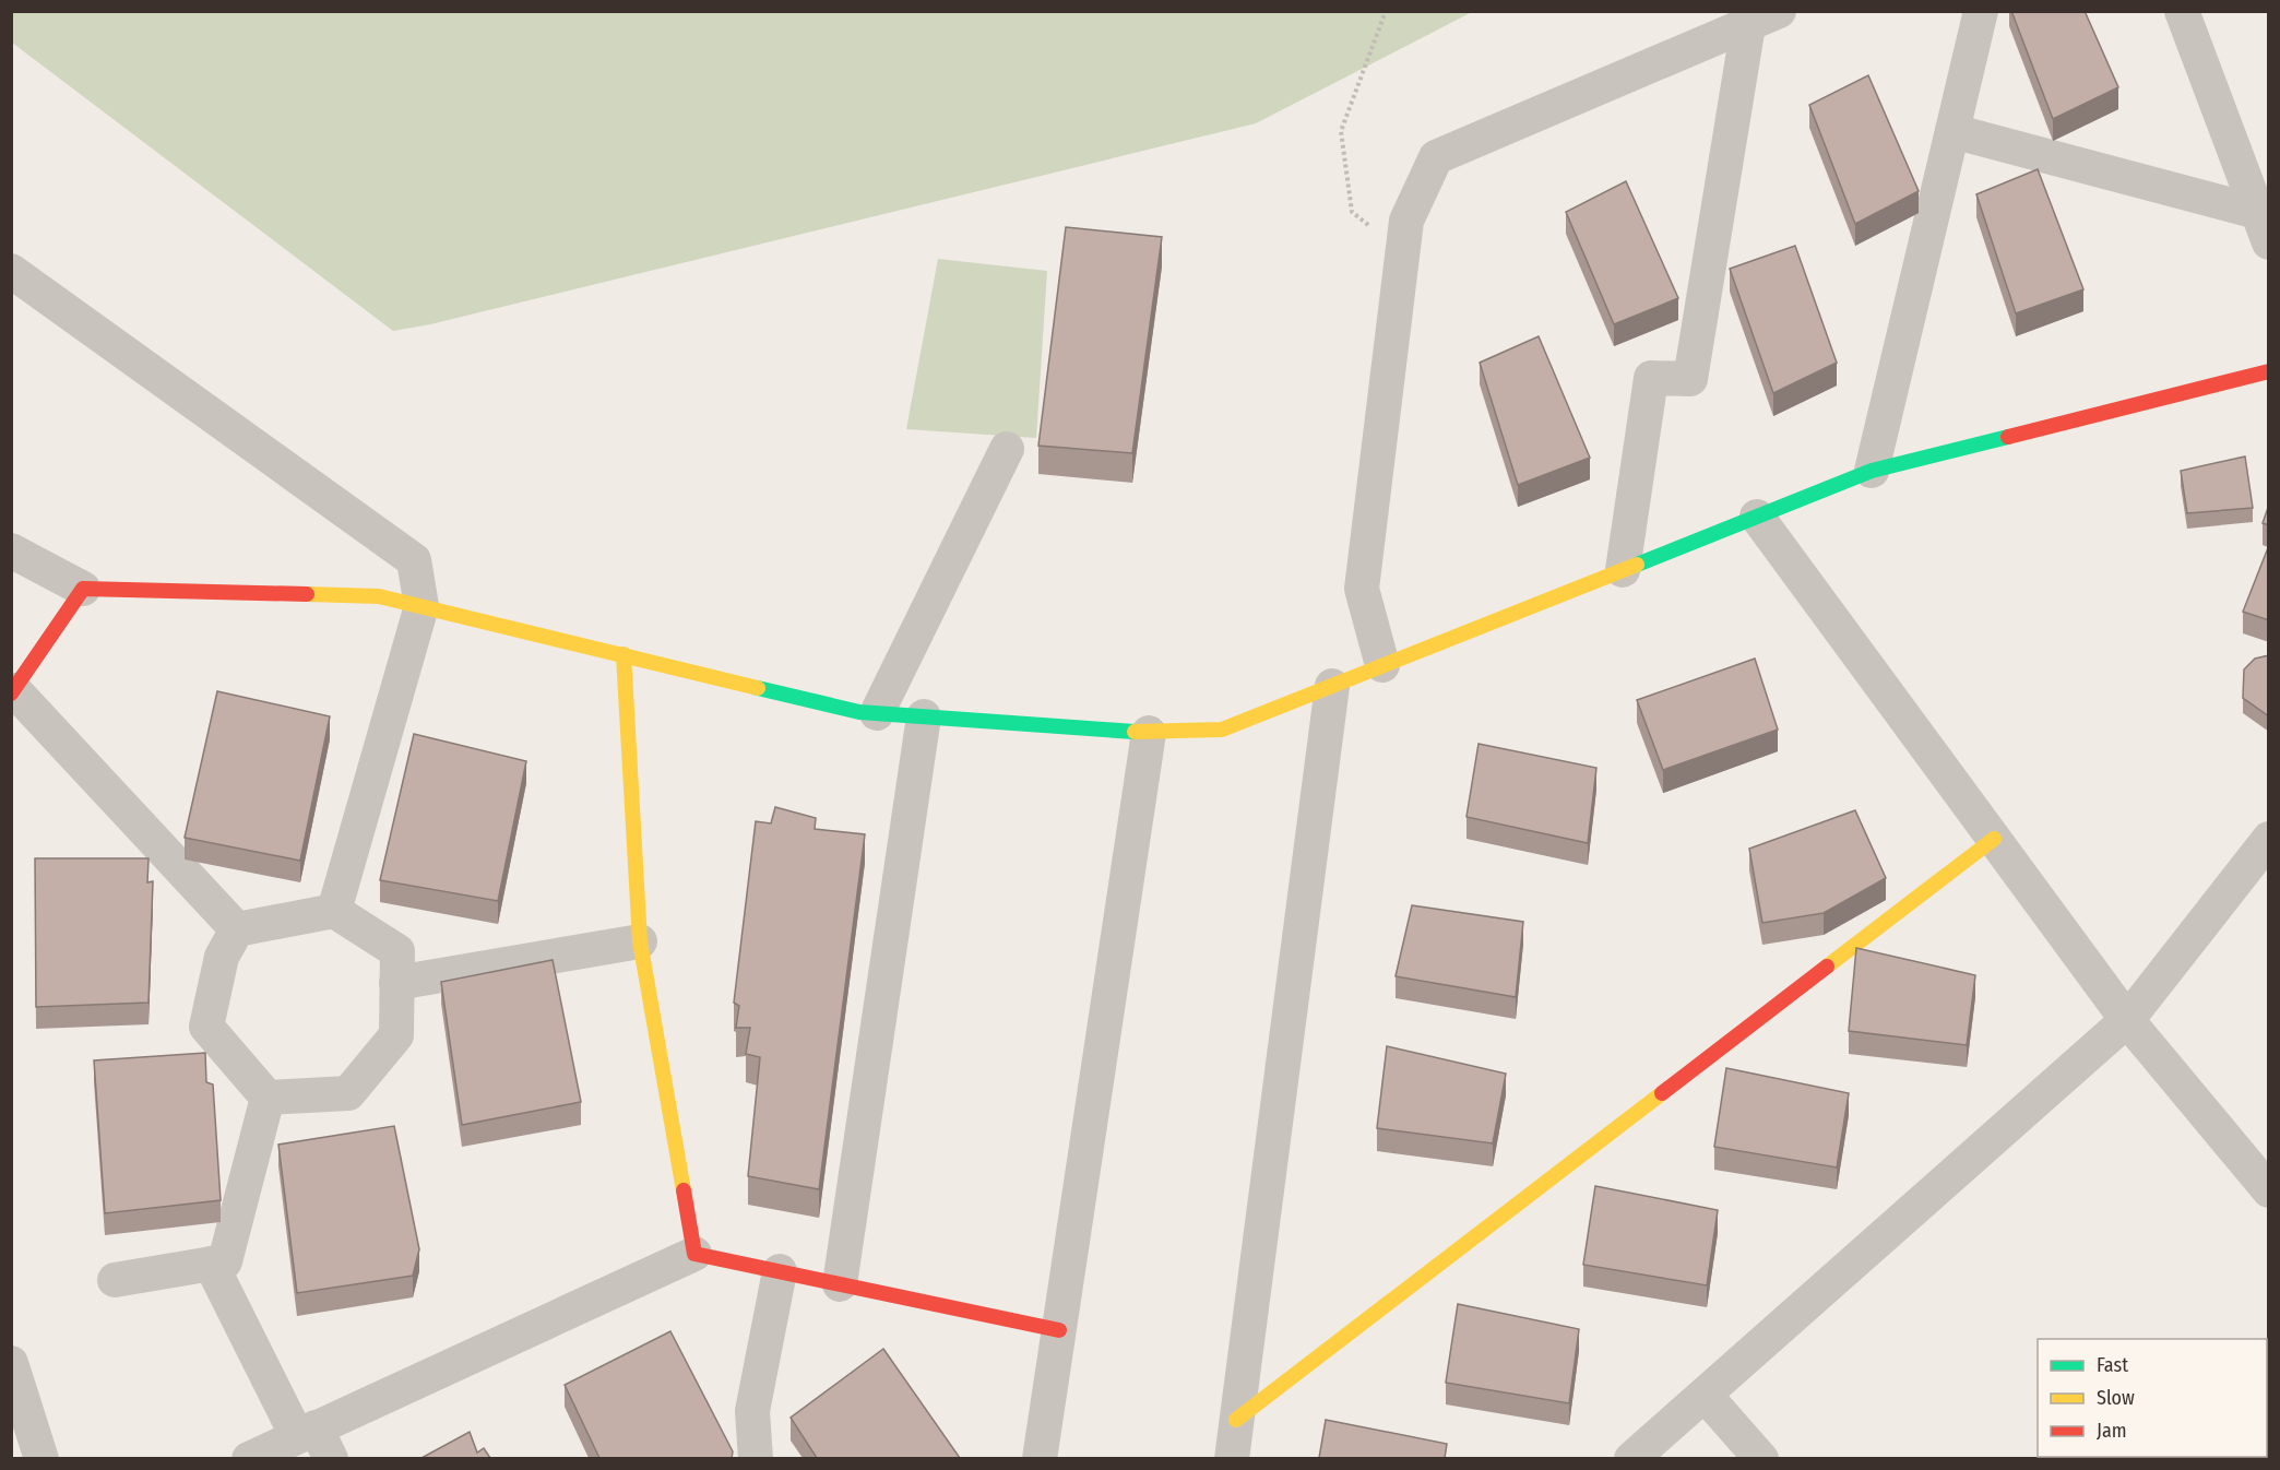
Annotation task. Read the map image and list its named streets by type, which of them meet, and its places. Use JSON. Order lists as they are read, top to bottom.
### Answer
{
  "legend": ["Fast", "Slow", "Jam"]
}
